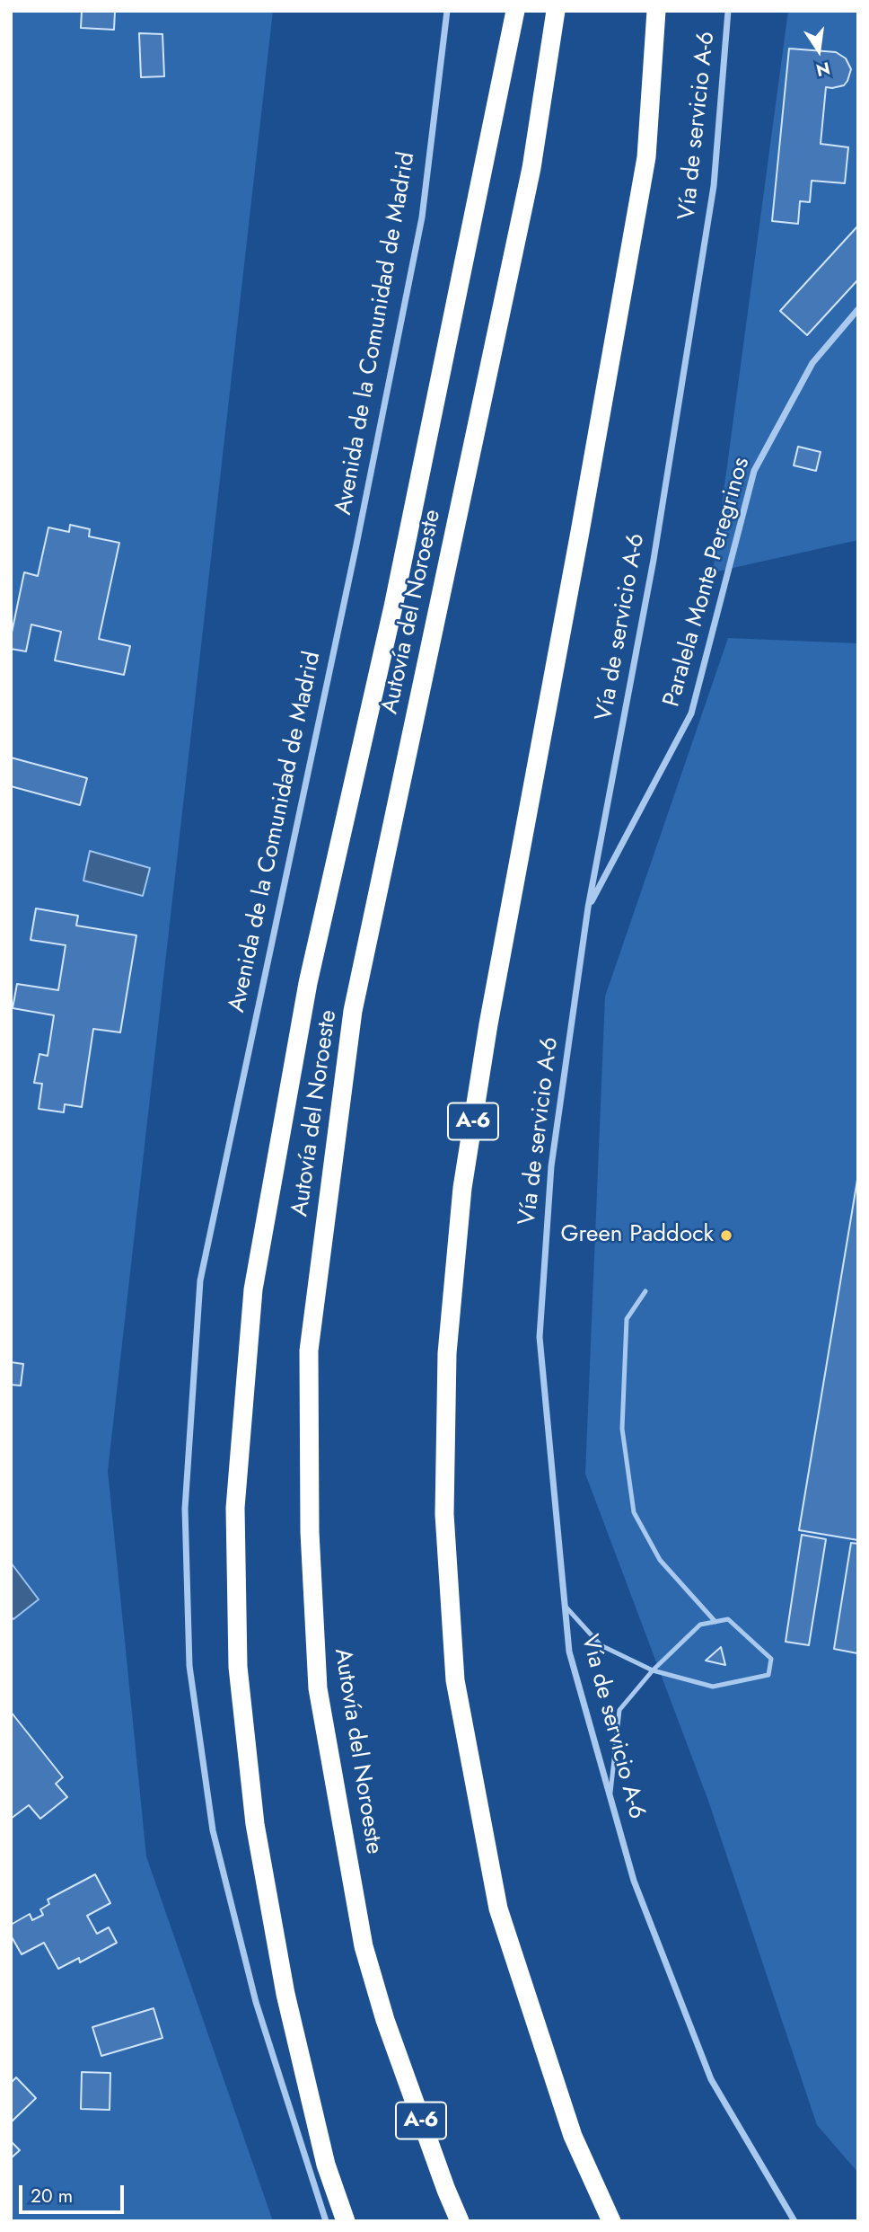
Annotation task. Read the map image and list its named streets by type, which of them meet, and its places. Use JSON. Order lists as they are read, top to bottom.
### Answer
{
  "streets": {
    "highway": ["Autovía del Noroeste", "A-6"],
    "street": ["Vía de servicio A-6", "Avenida de la Comunidad de Madrid", "Paralela Monte Peregrinos"]
  },
  "crossings": [
    ["Vía de servicio A-6", "Paralela Monte Peregrinos"]
  ],
  "places": ["Green Paddock"],
  "scale_bar": "20 m",
  "north": "bottom"
}
